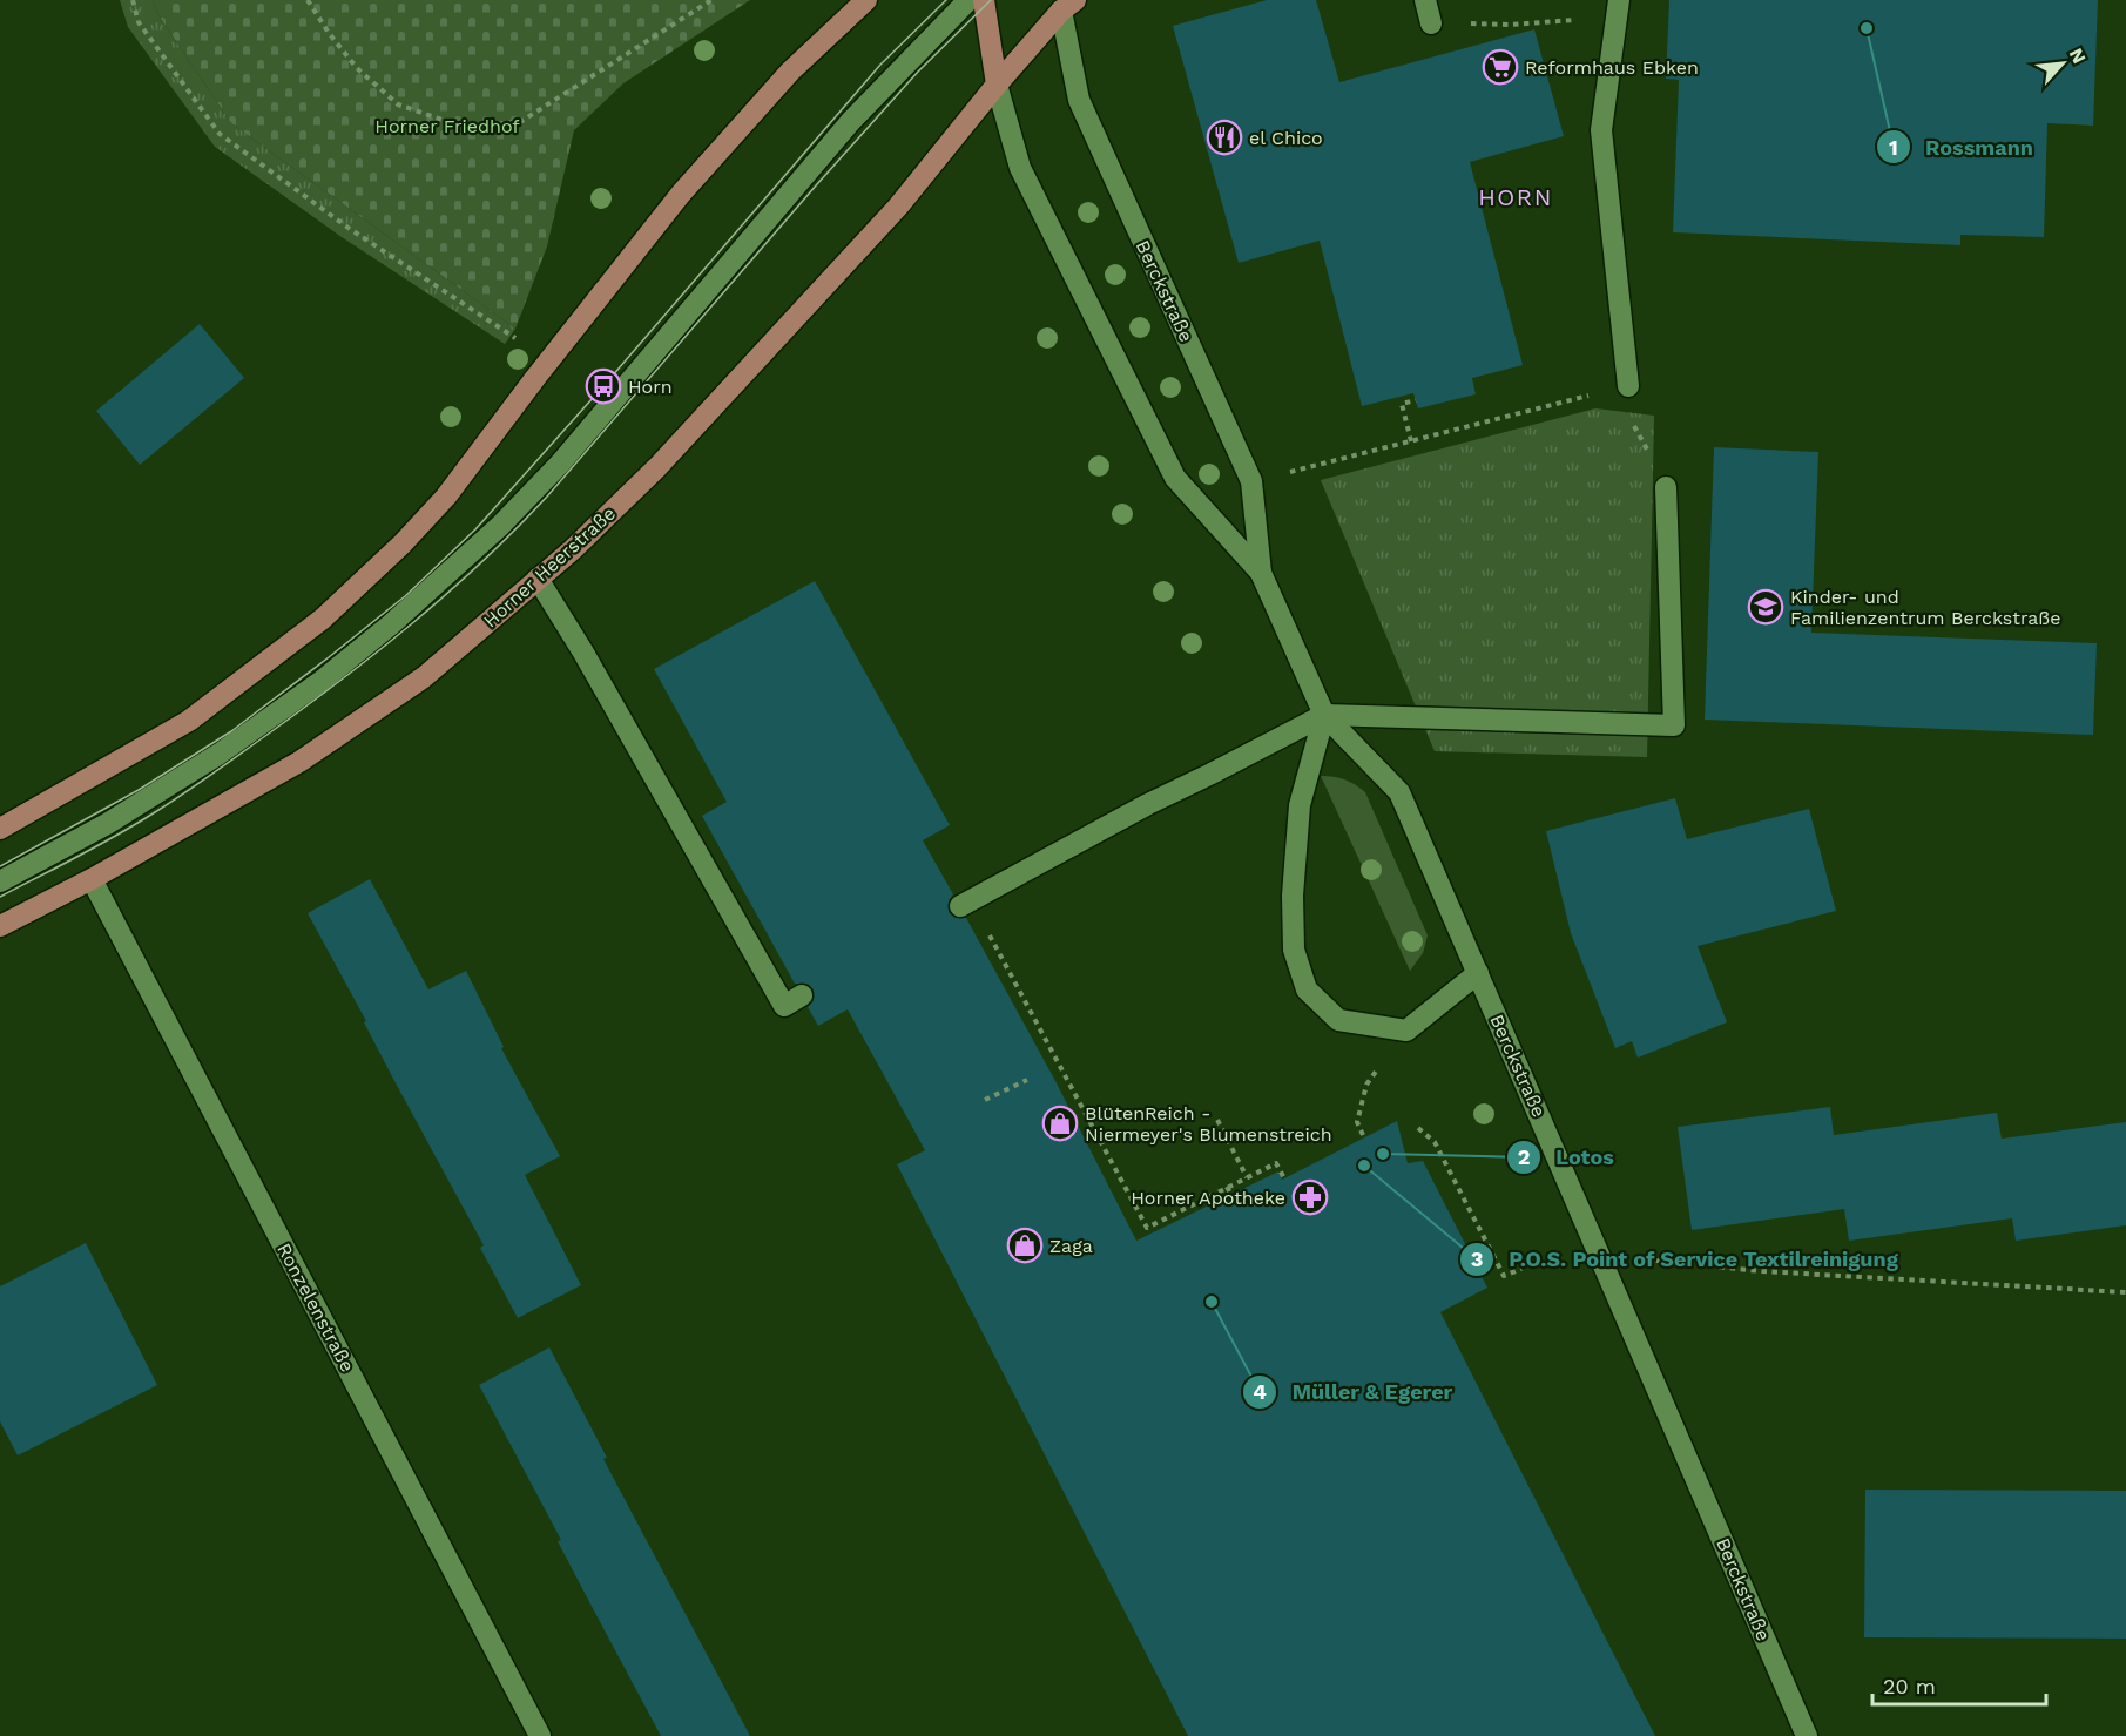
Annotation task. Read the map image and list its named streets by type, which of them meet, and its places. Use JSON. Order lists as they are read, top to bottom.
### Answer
{
  "streets": {
    "main road": ["Horner Heerstraße"],
    "street": ["Berckstraße", "Ronzelenstraße"]
  },
  "crossings": [
    ["Berckstraße", "Horner Heerstraße"],
    ["Horner Heerstraße", "Ronzelenstraße"]
  ],
  "districts": ["HORN"],
  "parks": ["Horner Friedhof"],
  "places": {
    "other": [
      "Rossmann",
      "Lotos",
      "P.O.S. Point of Service Textilreinigung",
      "Müller & Egerer"
    ],
    "supermarket": ["Reformhaus Ebken"],
    "restaurant": ["el Chico"],
    "bus stop": ["Horn"],
    "school or university": ["Kinder- und Familienzentrum Berckstraße"],
    "shop": ["BlütenReich - Niermeyer's Blumenstreich", "Zaga"],
    "pharmacy": ["Horner Apotheke"]
  },
  "scale_bar": "20 m",
  "north": "top right"
}
